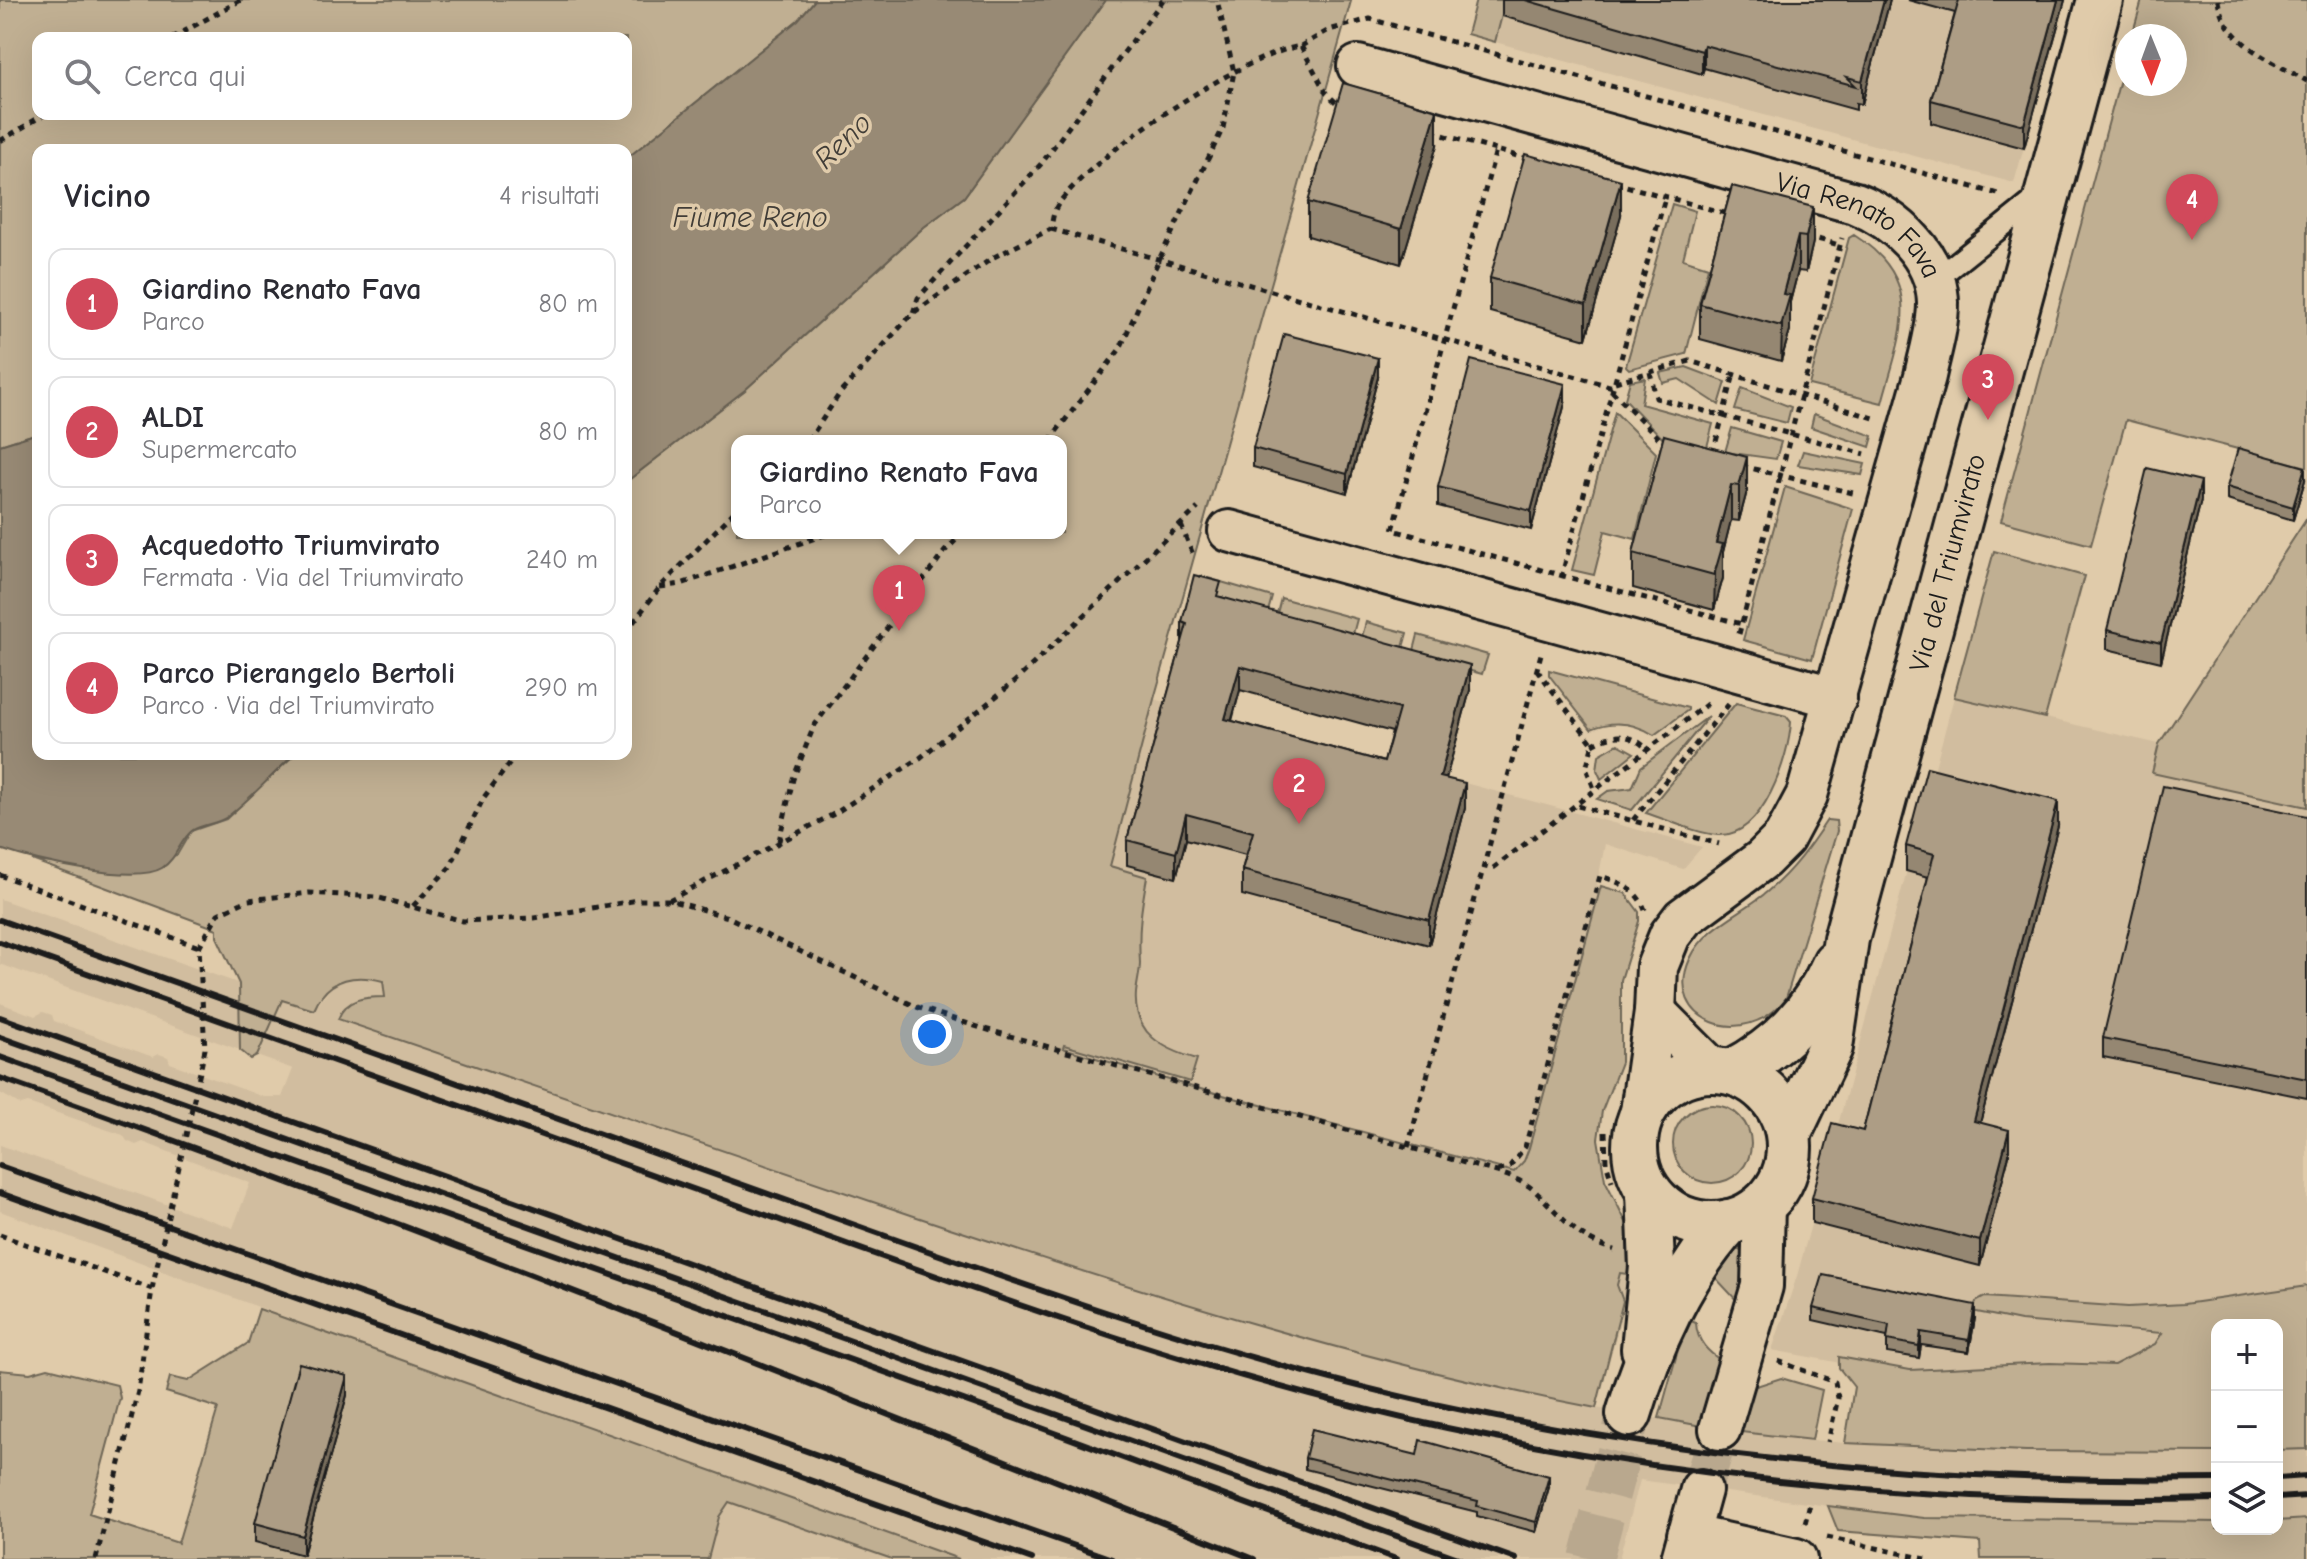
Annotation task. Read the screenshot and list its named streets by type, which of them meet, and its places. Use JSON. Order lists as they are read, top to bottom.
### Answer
{
  "streets": {
    "main road": ["Via del Triumvirato"],
    "street": ["Via Renato Fava"]
  },
  "crossings": [
    ["Via Renato Fava", "Via del Triumvirato"]
  ],
  "water": ["Reno", "Fiume Reno"],
  "north": "bottom",
  "page": {
    "search": "Cerca qui",
    "heading": ["Vicino", "4 risultati"],
    "pins": [
      "4",
      "3",
      "1",
      "2"
    ],
    "list": [
      {
        "mark": "1",
        "name": "Giardino Renato Fava",
        "note": "Parco",
        "value": "80 m"
      },
      {
        "mark": "2",
        "name": "ALDI",
        "note": "Supermercato",
        "value": "80 m"
      },
      {
        "mark": "3",
        "name": "Acquedotto Triumvirato",
        "note": "Fermata · Via del Triumvirato",
        "value": "240 m"
      },
      {
        "mark": "4",
        "name": "Parco Pierangelo Bertoli",
        "note": "Parco · Via del Triumvirato",
        "value": "290 m"
      }
    ],
    "popup": ["Giardino Renato Fava", "Parco"],
    "map_buttons": ["+", "−"]
  }
}
